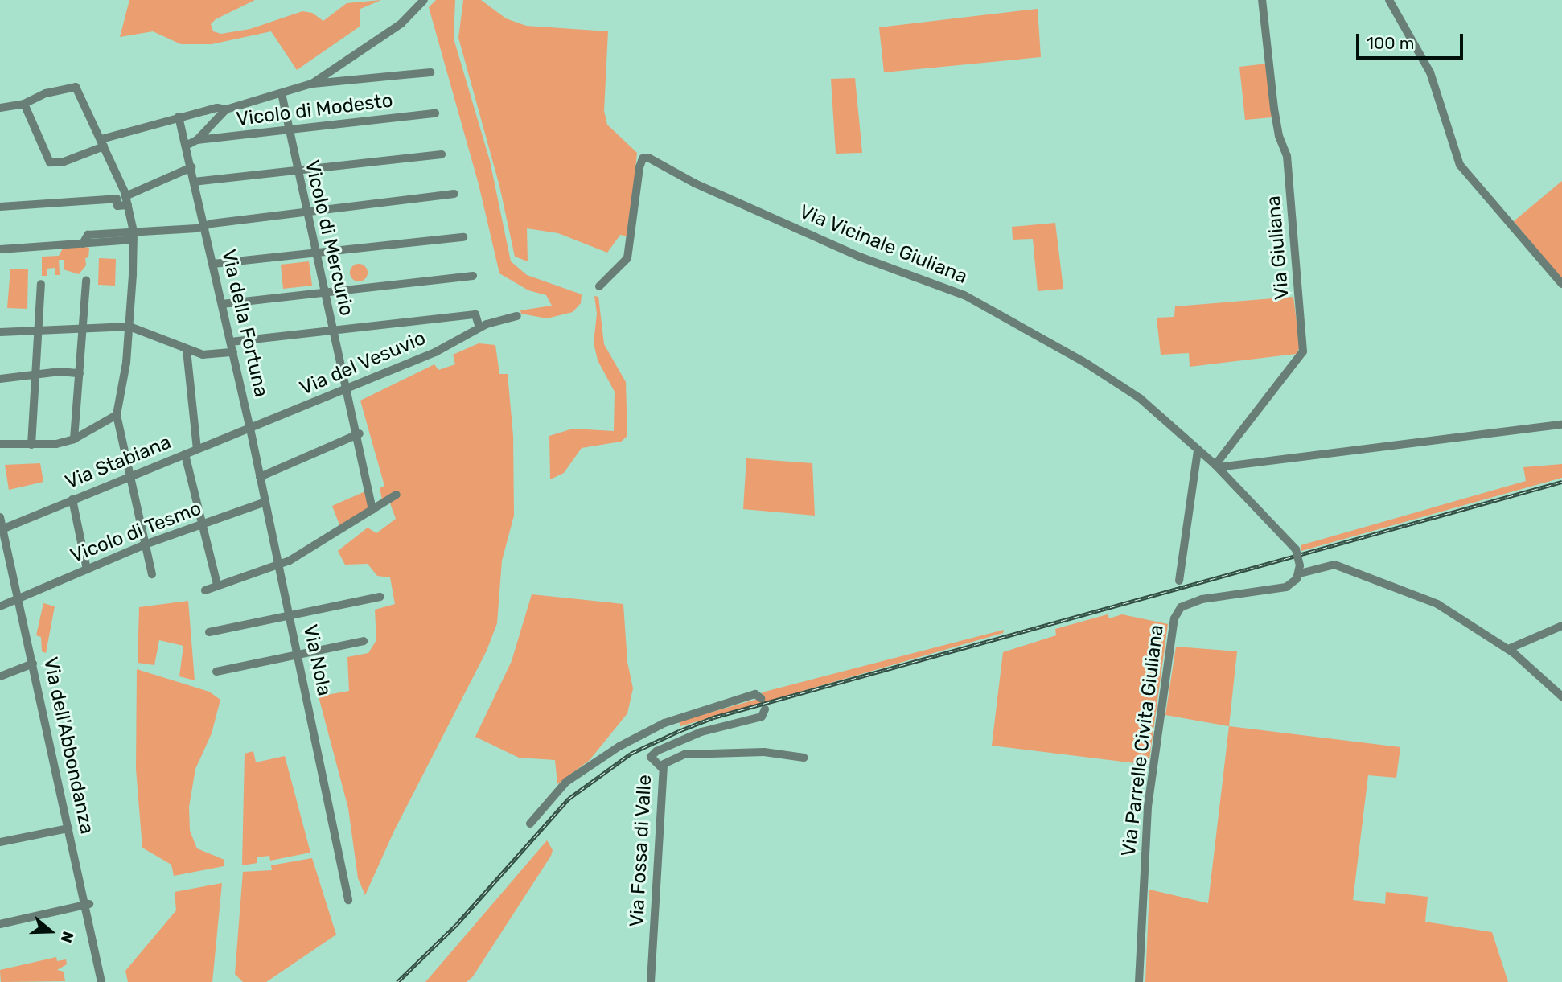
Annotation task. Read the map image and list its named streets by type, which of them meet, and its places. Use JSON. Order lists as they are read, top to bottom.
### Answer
{
  "streets": {
    "street": [
      "Vicolo di Modesto",
      "Vicolo di Mercurio",
      "Via Vicinale Giuliana",
      "Via Giuliana",
      "Via della Fortuna",
      "Via del Vesuvio",
      "Via Stabiana",
      "Vicolo di Tesmo",
      "Via Nola",
      "Via Parrelle Civita Giuliana",
      "Via dell'Abbondanza",
      "Via Fossa di Valle"
    ]
  },
  "crossings": [
    ["Vicolo di Modesto", "Vicolo di Mercurio"],
    ["Vicolo di Mercurio", "Via del Vesuvio"],
    ["Via Vicinale Giuliana", "Via Giuliana"],
    ["Via della Fortuna", "Via del Vesuvio"],
    ["Via della Fortuna", "Via Stabiana"],
    ["Via della Fortuna", "Via Nola"],
    ["Via del Vesuvio", "Via Stabiana"],
    ["Via del Vesuvio", "Via Nola"],
    ["Via Stabiana", "Via Nola"],
    ["Via Stabiana", "Via dell'Abbondanza"],
    ["Vicolo di Tesmo", "Via Nola"],
    ["Vicolo di Tesmo", "Via dell'Abbondanza"]
  ],
  "scale_bar": "100 m",
  "north": "right"
}
